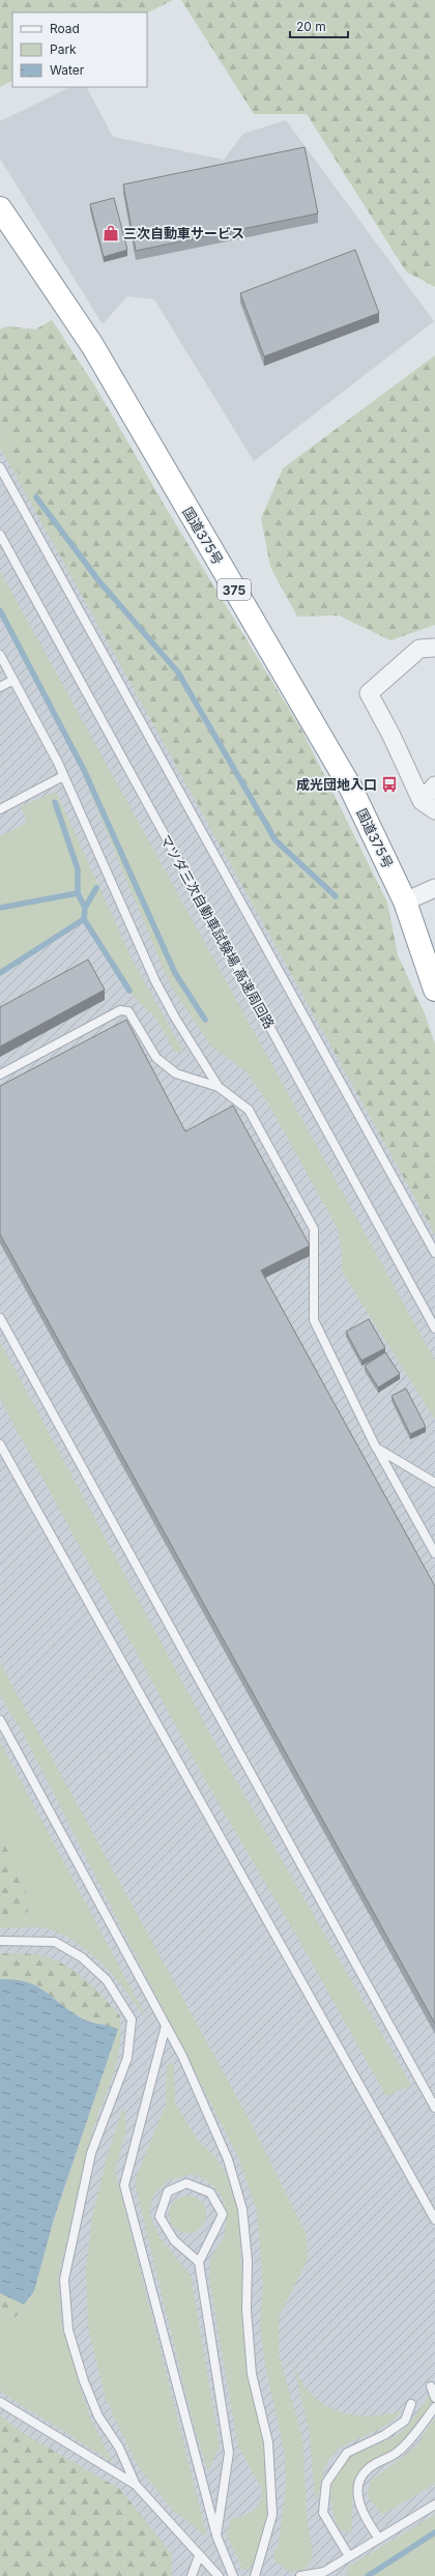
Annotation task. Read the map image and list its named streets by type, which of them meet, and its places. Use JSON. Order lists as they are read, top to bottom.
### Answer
{
  "streets": {
    "highway": ["国道375号", "375"],
    "lane": ["マツダ三次自動車試験場 高速周回路"]
  },
  "places": {
    "shop": ["三次自動車サービス"],
    "bus stop": ["成光団地入口"]
  },
  "legend": ["Road", "Park", "Water"],
  "scale_bar": "20 m"
}
